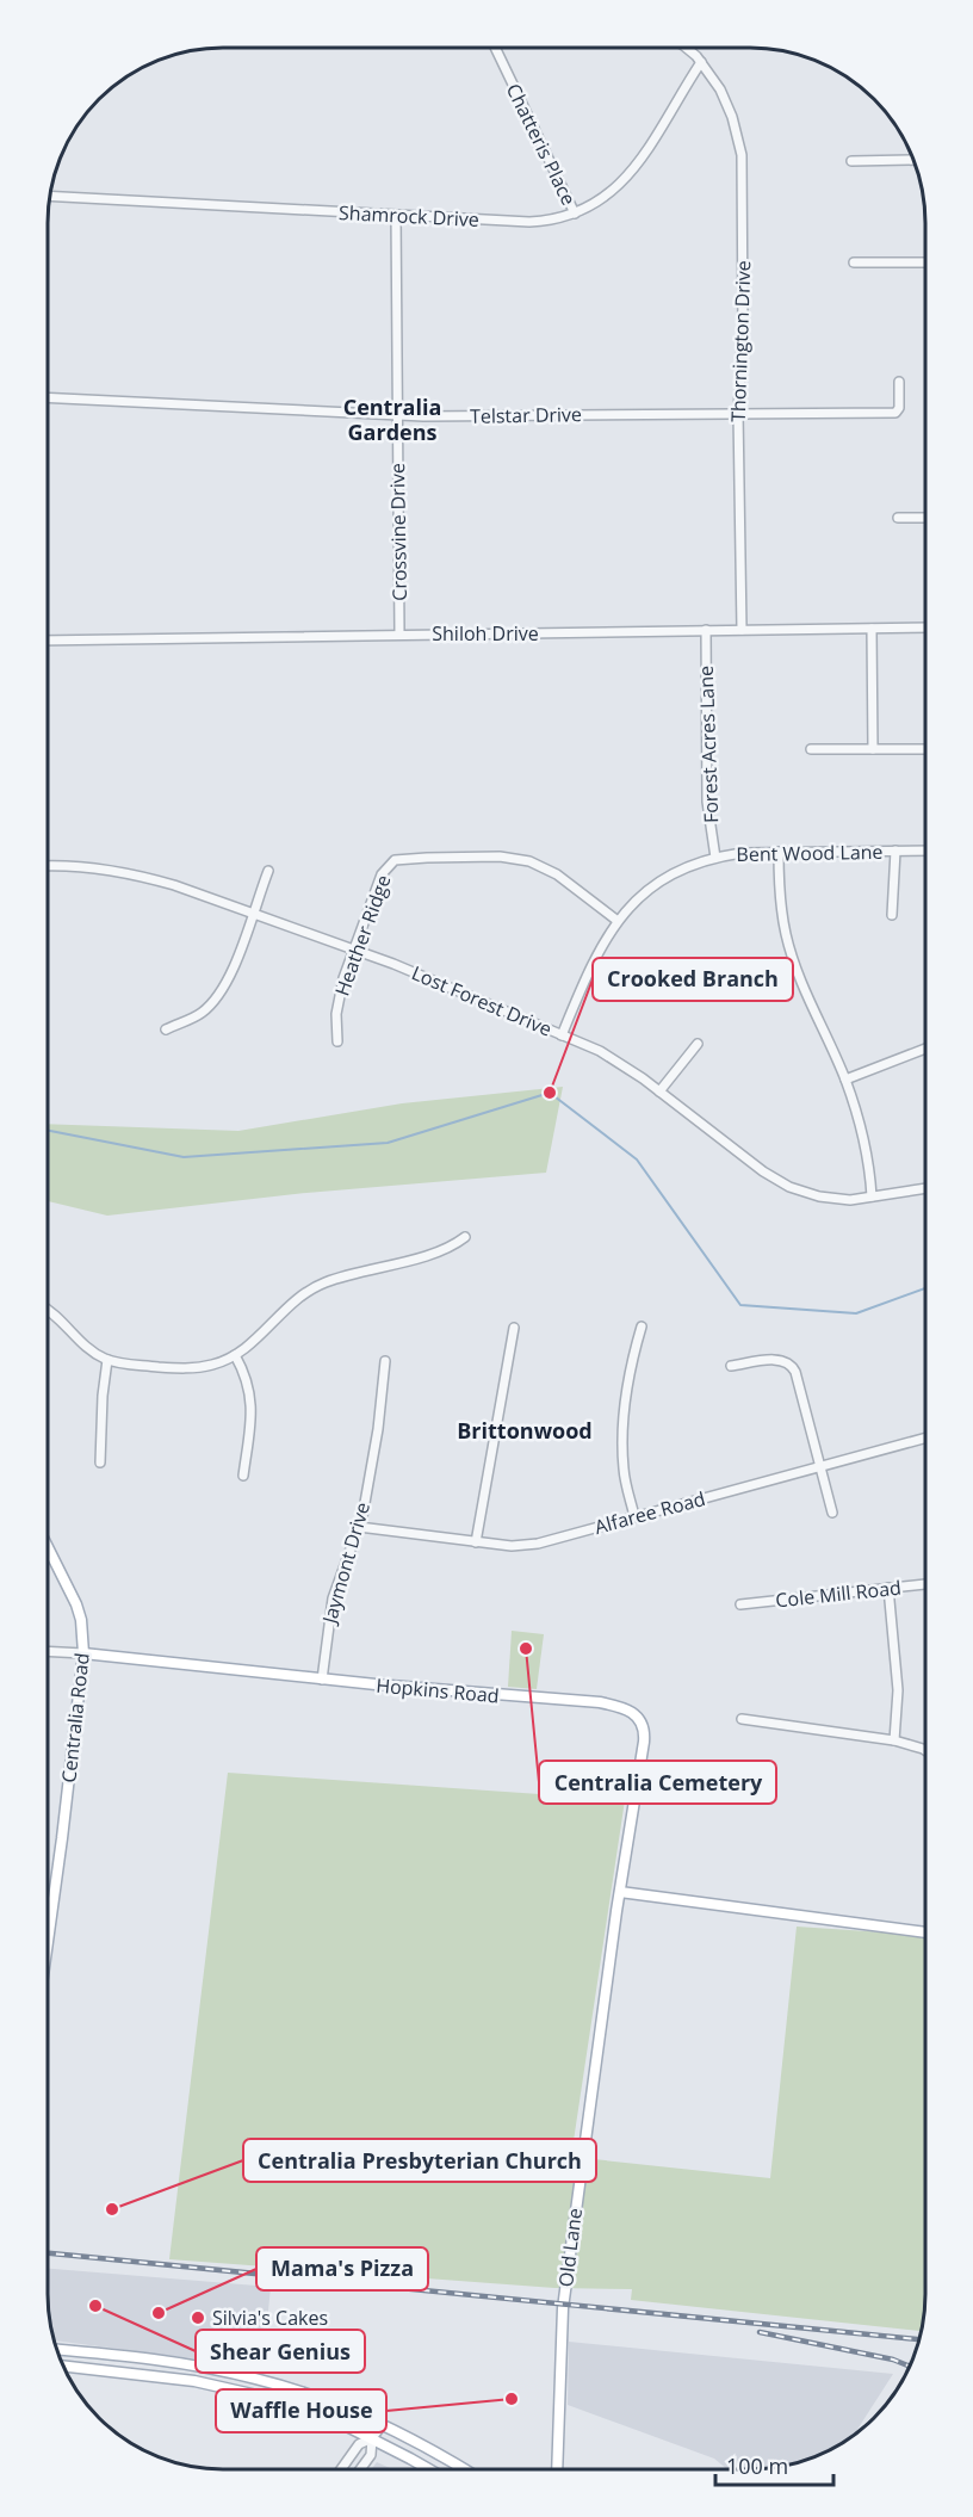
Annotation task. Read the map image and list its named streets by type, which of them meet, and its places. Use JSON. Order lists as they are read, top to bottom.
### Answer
{
  "streets": {
    "main road": ["Hopkins Road", "Centralia Road", "Old Lane"],
    "street": [
      "Chatteris Place",
      "Shamrock Drive",
      "Thornington Drive",
      "Telstar Drive",
      "Crossvine Drive",
      "Shiloh Drive",
      "Forest Acres Lane",
      "Bent Wood Lane",
      "Heather Ridge",
      "Lost Forest Drive",
      "Alfaree Road",
      "Jaymont Drive",
      "Cole Mill Road"
    ]
  },
  "crossings": [
    ["Chatteris Place", "Shamrock Drive"],
    ["Shamrock Drive", "Thornington Drive"],
    ["Shamrock Drive", "Crossvine Drive"],
    ["Thornington Drive", "Telstar Drive"],
    ["Thornington Drive", "Shiloh Drive"],
    ["Telstar Drive", "Crossvine Drive"],
    ["Crossvine Drive", "Shiloh Drive"],
    ["Shiloh Drive", "Forest Acres Lane"],
    ["Forest Acres Lane", "Bent Wood Lane"],
    ["Bent Wood Lane", "Heather Ridge"],
    ["Bent Wood Lane", "Lost Forest Drive"],
    ["Heather Ridge", "Lost Forest Drive"],
    ["Alfaree Road", "Jaymont Drive"],
    ["Jaymont Drive", "Hopkins Road"],
    ["Hopkins Road", "Centralia Road"],
    ["Hopkins Road", "Old Lane"]
  ],
  "districts": ["Centralia Gardens", "Brittonwood"],
  "places": [
    "Crooked Branch",
    "Centralia Cemetery",
    "Centralia Presbyterian Church",
    "Shear Genius",
    "Mama's Pizza",
    "Silvia's Cakes",
    "Waffle House"
  ],
  "scale_bar": "100 m"
}
